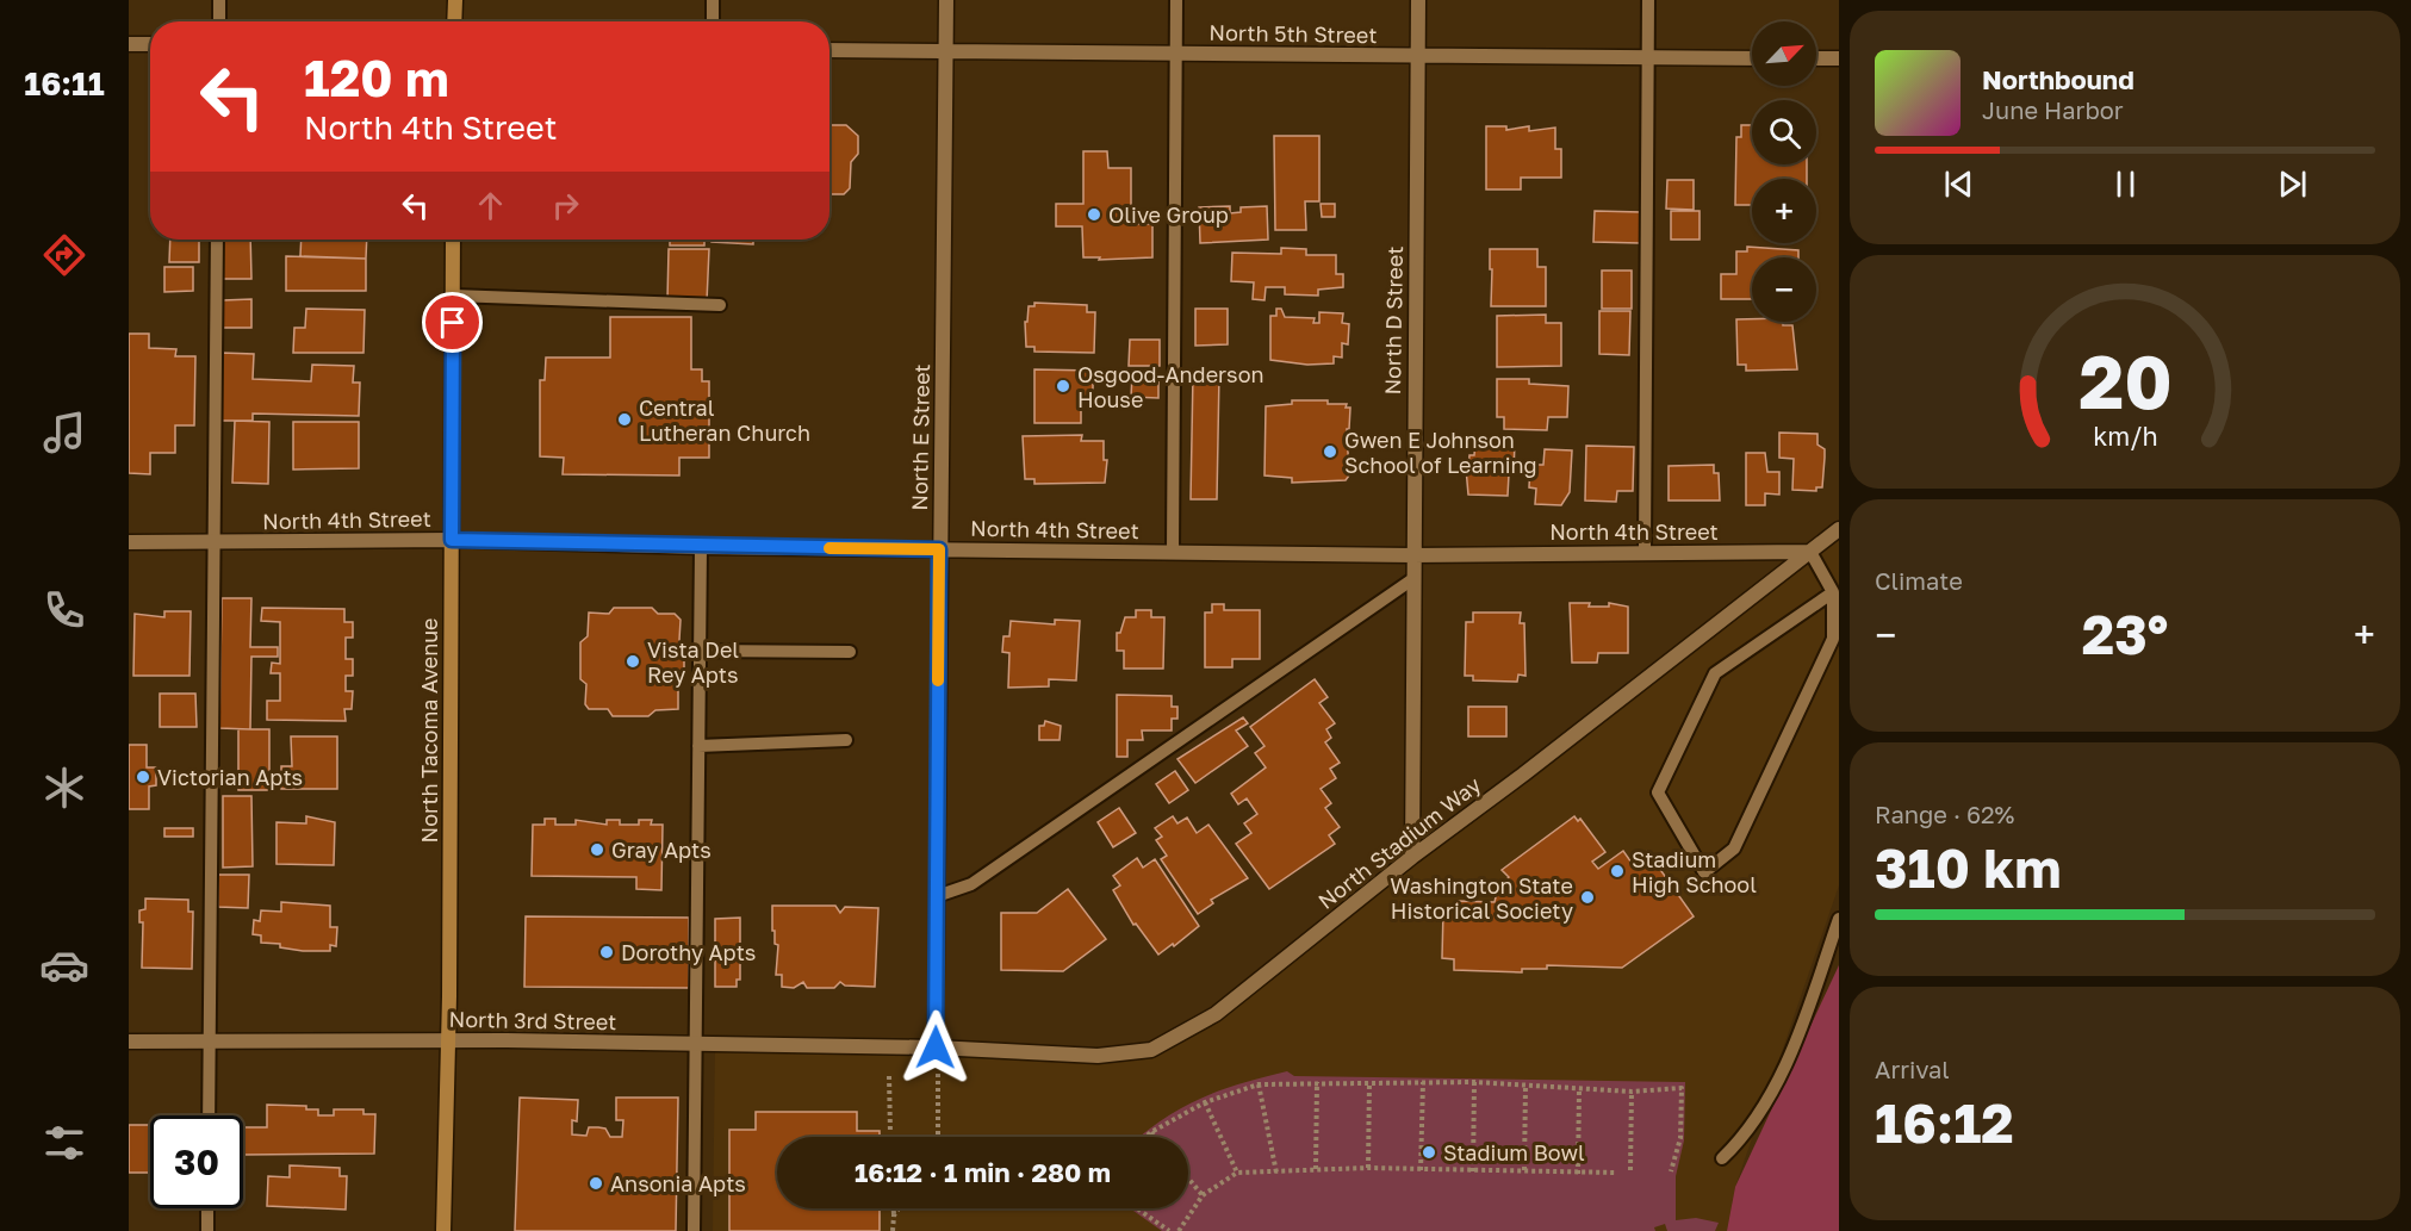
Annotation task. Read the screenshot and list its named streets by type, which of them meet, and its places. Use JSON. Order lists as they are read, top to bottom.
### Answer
{
  "streets": {
    "street": [
      "North 5th Street",
      "North D Street",
      "North E Street",
      "North 4th Street",
      "North Tacoma Avenue",
      "North Stadium Way",
      "North 3rd Street"
    ]
  },
  "crossings": [
    ["North 5th Street", "North D Street"],
    ["North 5th Street", "North E Street"],
    ["North D Street", "North 4th Street"],
    ["North D Street", "North Stadium Way"],
    ["North E Street", "North 4th Street"],
    ["North E Street", "North Stadium Way"],
    ["North E Street", "North 3rd Street"],
    ["North 4th Street", "North Tacoma Avenue"],
    ["North 4th Street", "North Stadium Way"],
    ["North Tacoma Avenue", "North 3rd Street"],
    ["North Stadium Way", "North 3rd Street"]
  ],
  "places": [
    "Olive Group",
    "Osgood-Anderson House",
    "Central Lutheran Church",
    "Gwen E Johnson School of Learning",
    "Vista Del Rey Apts",
    "Victorian Apts",
    "Gray Apts",
    "Stadium High School",
    "Washington State Historical Society",
    "Dorothy Apts",
    "Stadium Bowl",
    "Ansonia Apts"
  ],
  "north": "top right",
  "page": {
    "tabs": "16:11",
    "map_buttons": ["+", "−"],
    "turn": ["120 m", "North 4th Street"],
    "song": ["Northbound", "June Harbor"],
    "tile": [
      "Climate",
      ["Range · 62%", "310 km"],
      ["Arrival", "16:12"]
    ],
    "heat": ["−", "23°", "+"],
    "limit": "30",
    "trip": "16:12 · 1 min · 280 m",
    "gauge": ["20", "km/h"]
  }
}
